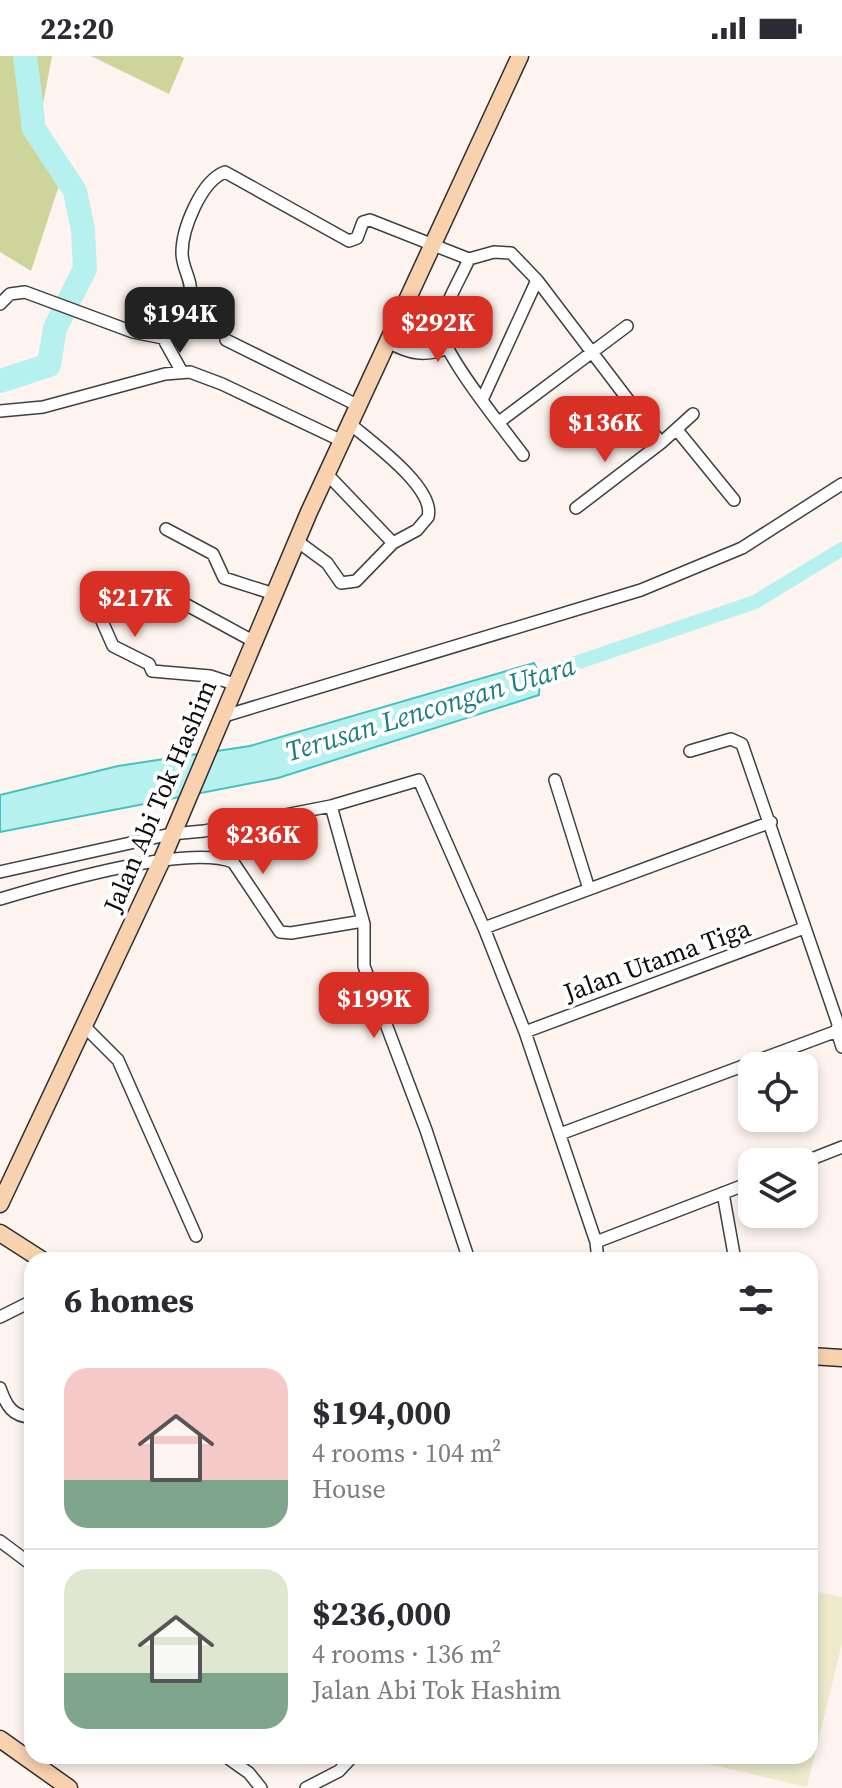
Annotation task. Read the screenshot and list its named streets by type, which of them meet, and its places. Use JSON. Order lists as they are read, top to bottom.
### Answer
{
  "streets": {
    "main road": ["Jalan Abi Tok Hashim"],
    "street": ["Jalan Utama Tiga"]
  },
  "water": ["Terusan Lencongan Utara"],
  "page": {
    "status": "22:20",
    "price": [
      "$194K",
      "$292K",
      "$136K",
      "$217K",
      "$236K",
      "$199K"
    ],
    "heading": "6 homes",
    "list": [
      {
        "name": "$194,000",
        "note": "4 rooms · 104 m² · House"
      },
      {
        "name": "$236,000",
        "note": "4 rooms · 136 m² · Jalan Abi Tok Hashim"
      }
    ]
  }
}
